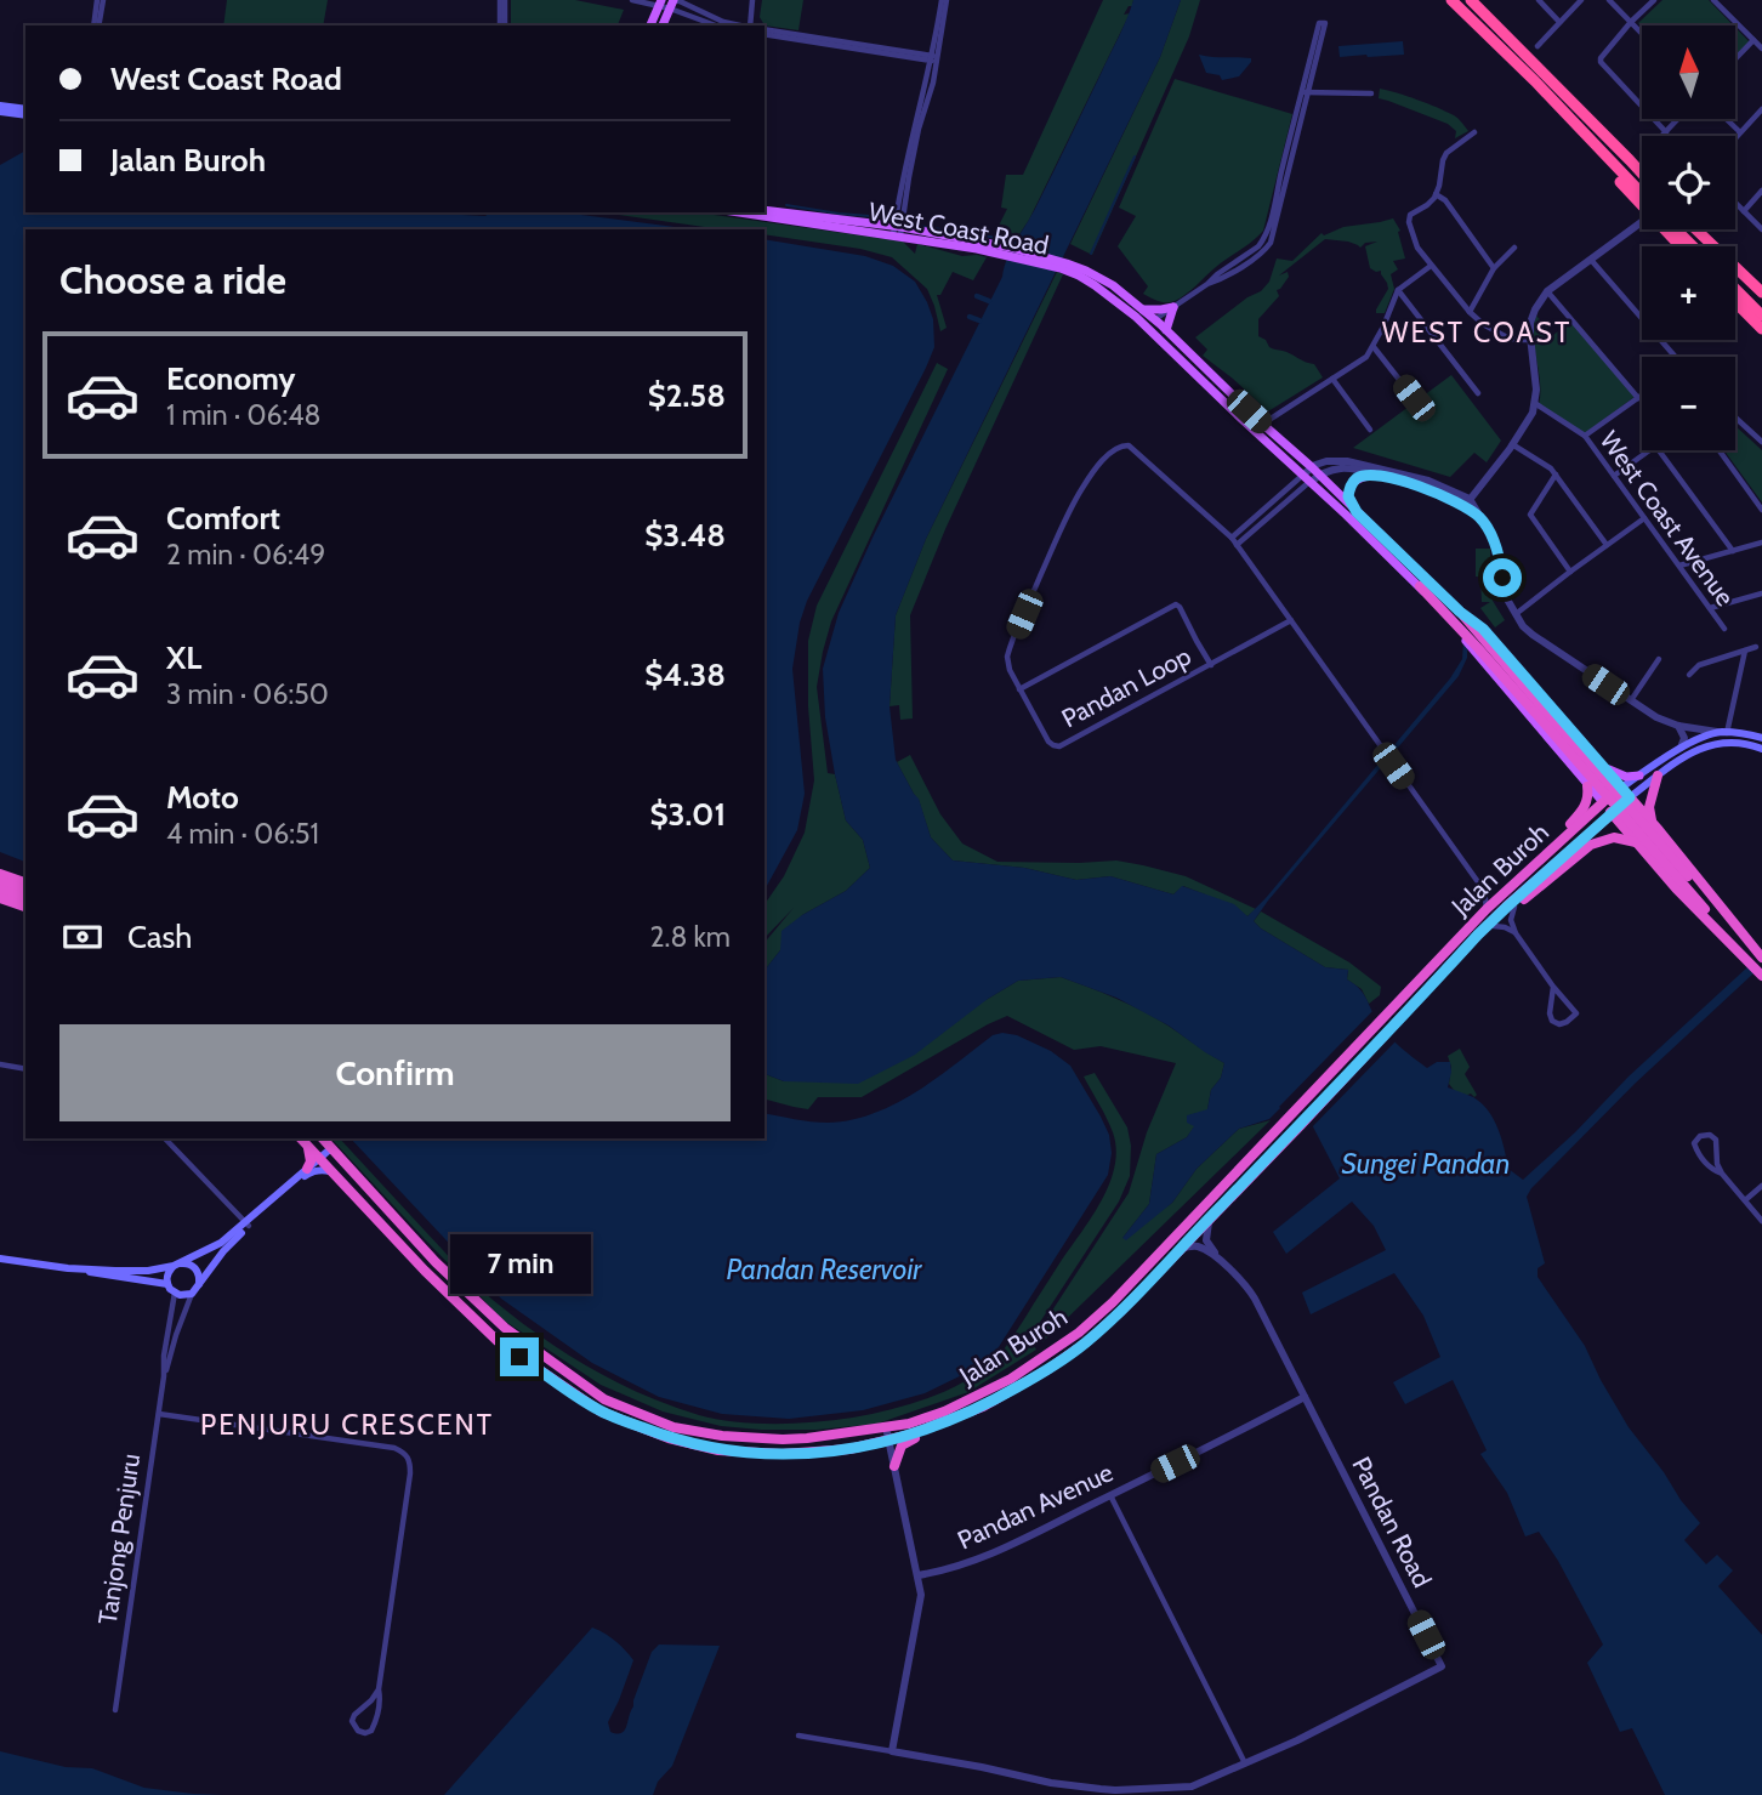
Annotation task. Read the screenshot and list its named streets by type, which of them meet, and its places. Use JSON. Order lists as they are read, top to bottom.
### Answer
{
  "streets": {
    "highway": ["Jalan Buroh"],
    "main road": ["West Coast Road", "Tanjong Penjuru"],
    "street": [
      "West Coast Avenue",
      "Pandan Loop",
      "Pandan Avenue",
      "Pandan Road"
    ]
  },
  "crossings": [
    ["Pandan Loop", "Jalan Buroh"],
    ["Jalan Buroh", "Tanjong Penjuru"],
    ["Pandan Avenue", "Pandan Road"]
  ],
  "districts": ["WEST COAST", "PENJURU CRESCENT"],
  "water": ["Sungei Pandan", "Pandan Reservoir"],
  "north": "top",
  "page": {
    "map_buttons": ["+", "−"],
    "banner": ["West Coast Road", "Jalan Buroh"],
    "heading": "Choose a ride",
    "list": [
      {
        "name": "Economy",
        "note": "1 min · 06:48",
        "value": "$2.58"
      },
      {
        "name": "Comfort",
        "note": "2 min · 06:49",
        "value": "$3.48"
      },
      {
        "name": "XL",
        "note": "3 min · 06:50",
        "value": "$4.38"
      },
      {
        "name": "Moto",
        "note": "4 min · 06:51",
        "value": "$3.01"
      }
    ],
    "pay": ["Cash", "2.8 km"],
    "buttons": "Confirm",
    "bubble": "7 min"
  }
}
